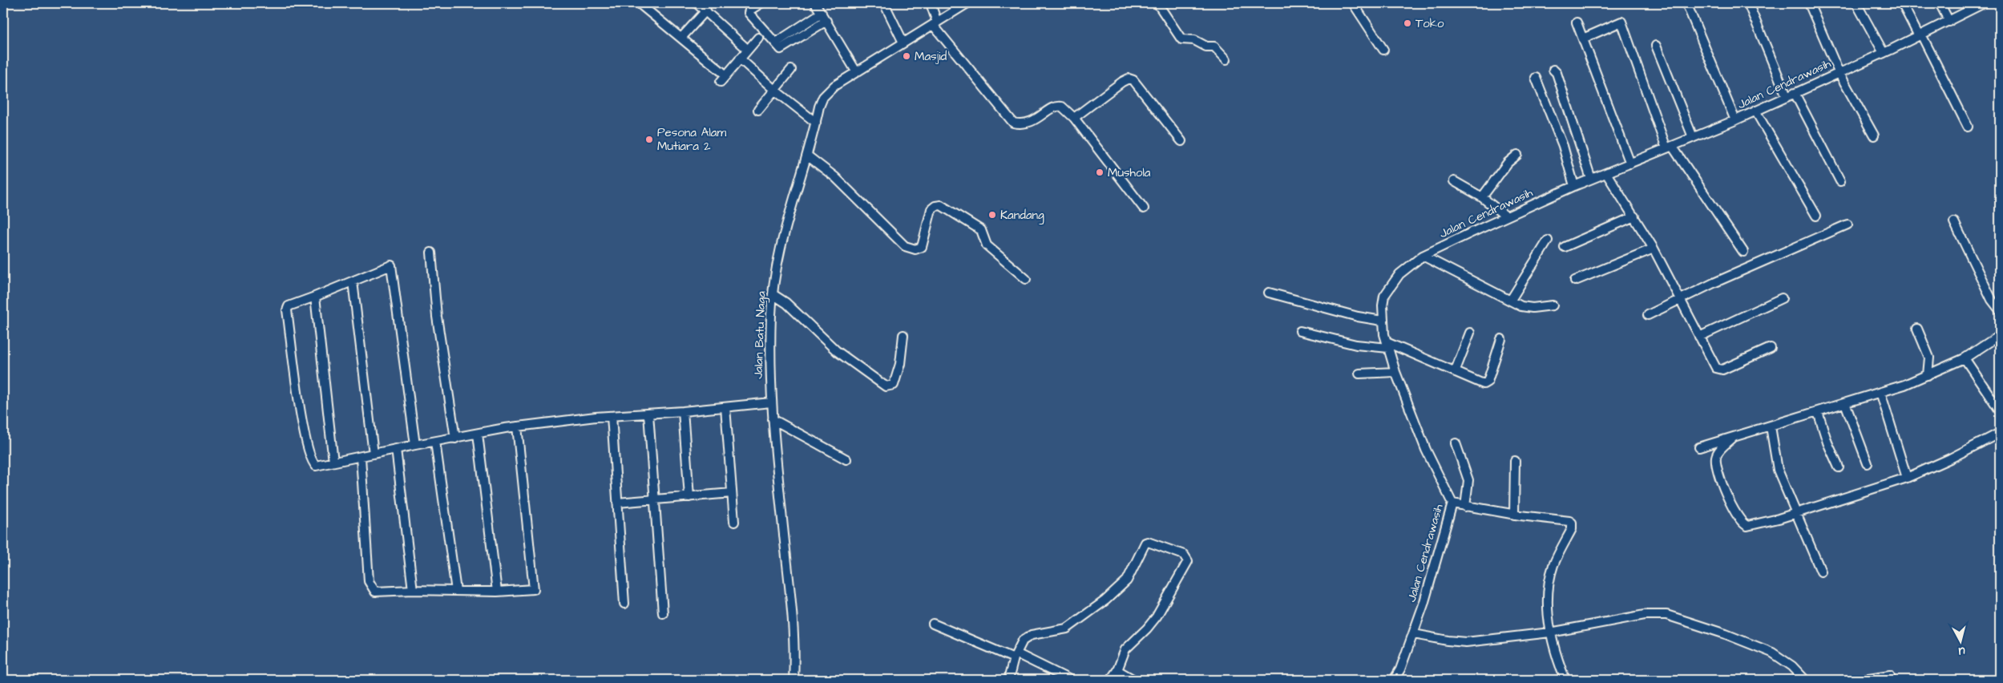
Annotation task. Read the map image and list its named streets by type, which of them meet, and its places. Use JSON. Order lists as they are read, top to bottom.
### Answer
{
  "streets": {
    "street": ["Jalan Cendrawasih", "Jalan Batu Naga"]
  },
  "places": [
    "Toko",
    "Masjid",
    "Pesona Alam Mutiara 2",
    "Mushola",
    "Kandang"
  ],
  "north": "bottom"
}
